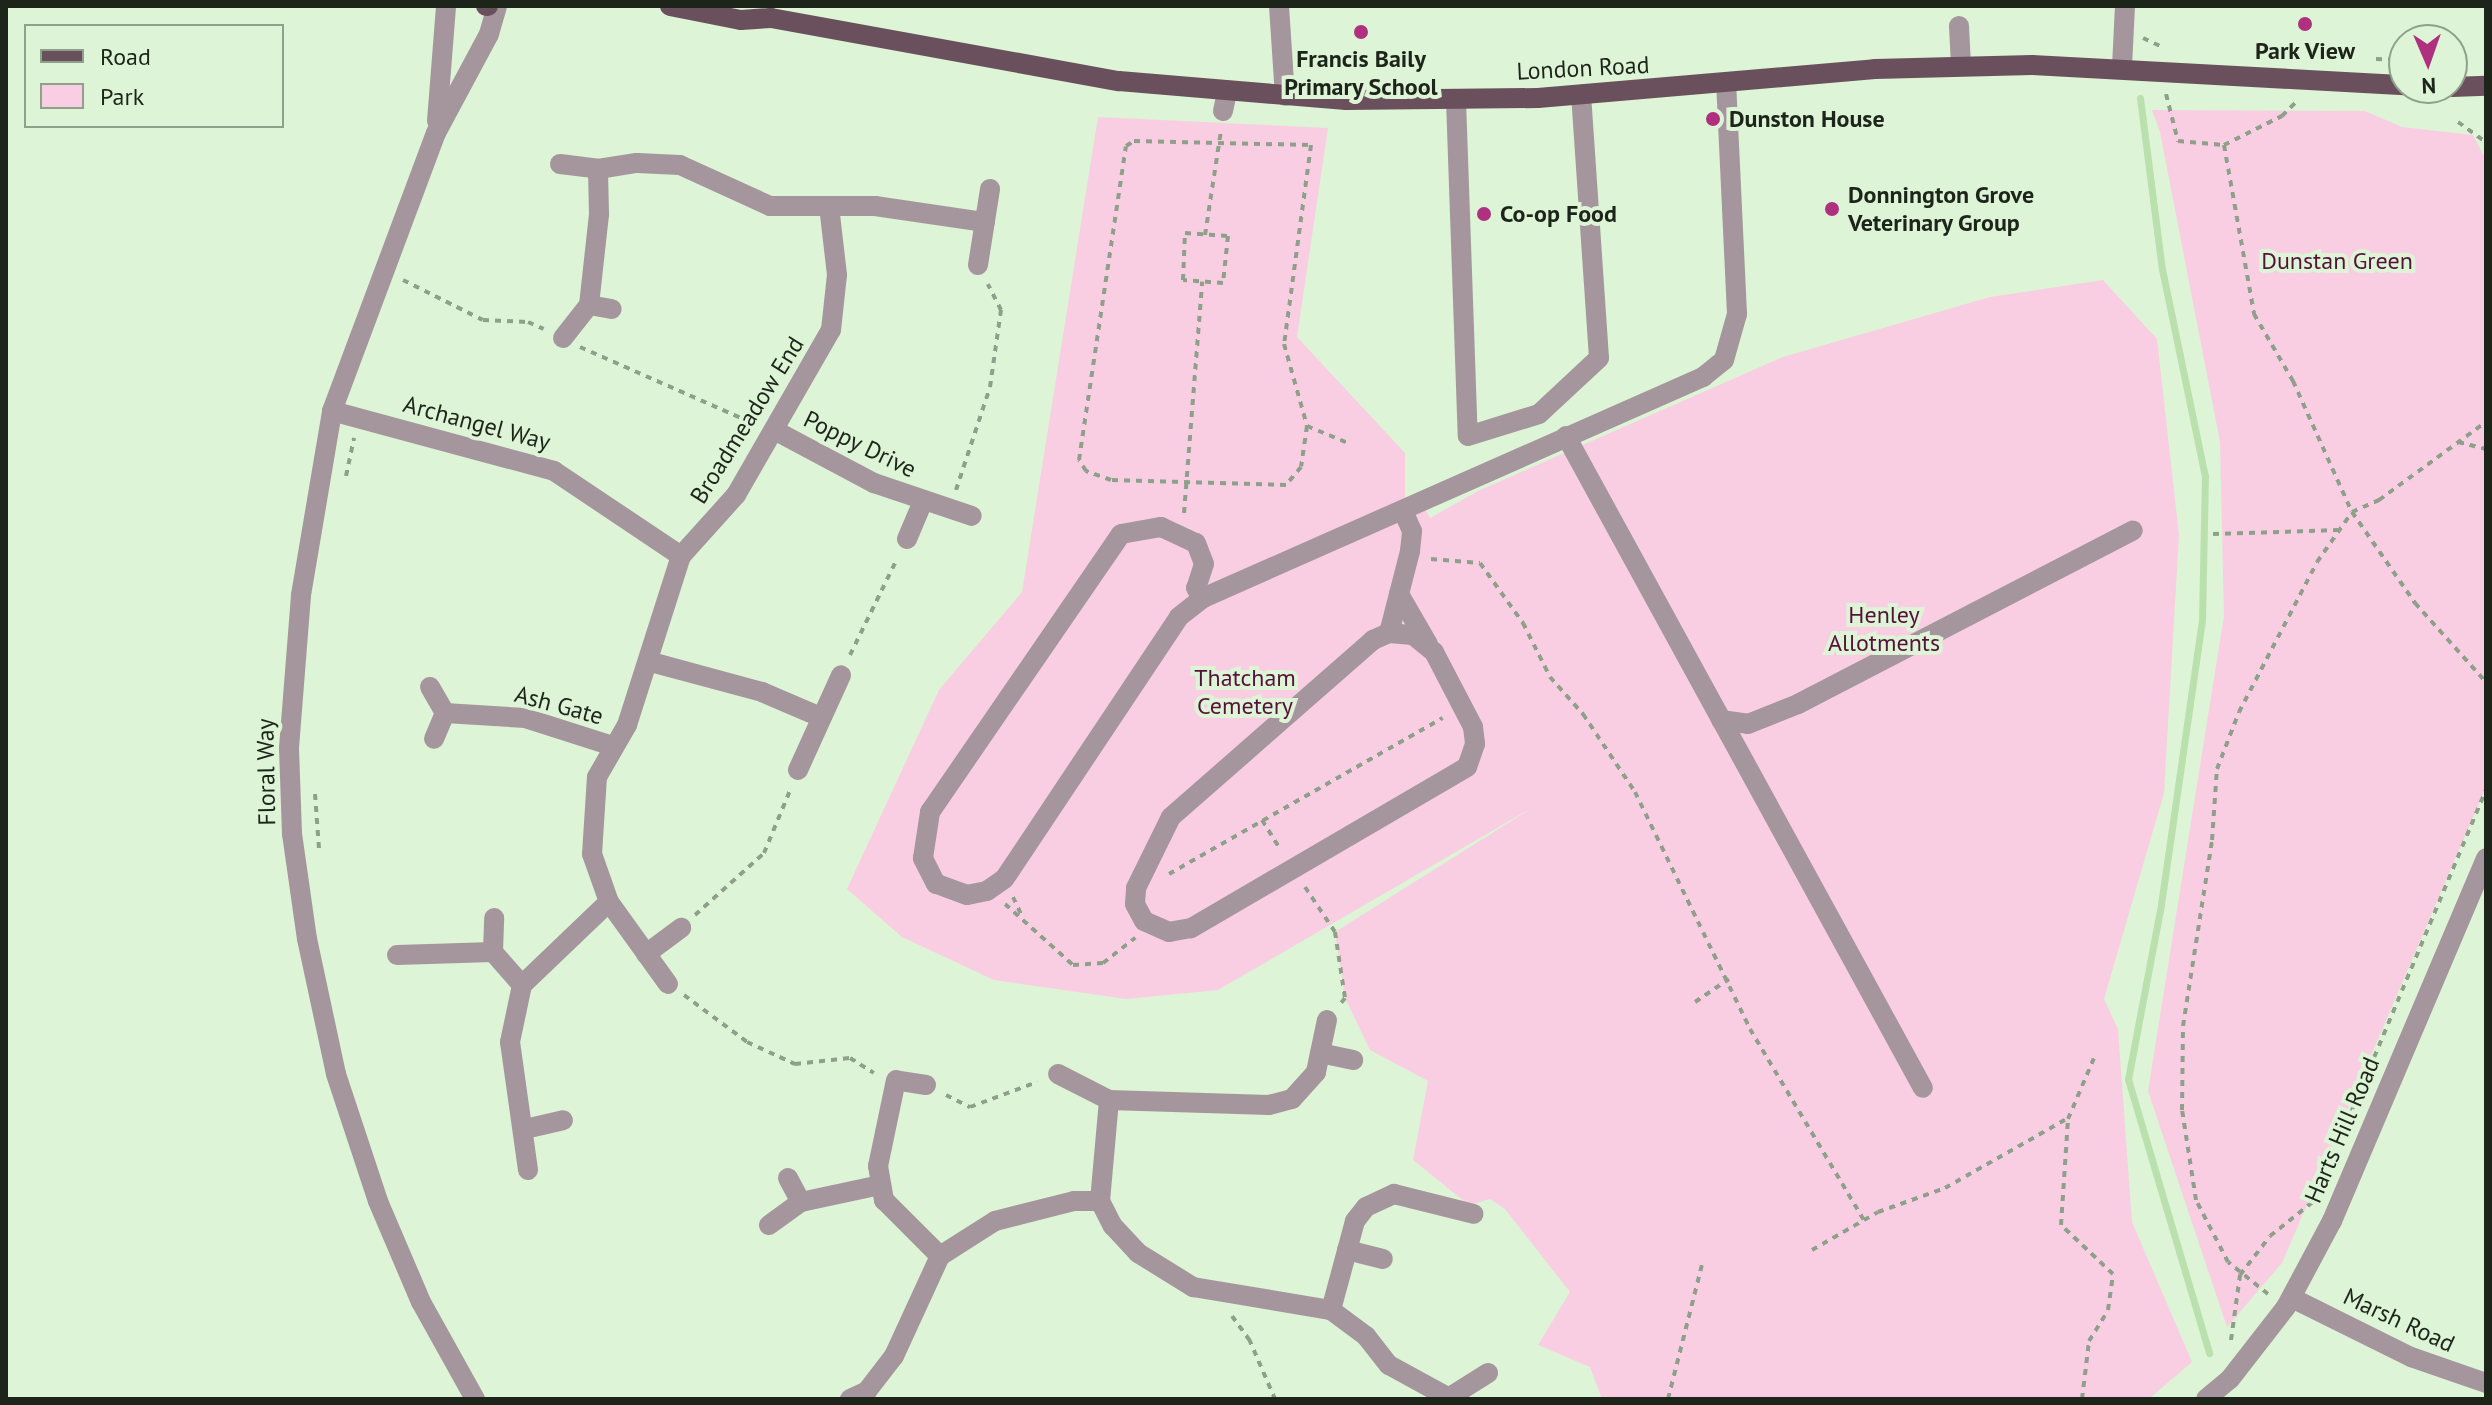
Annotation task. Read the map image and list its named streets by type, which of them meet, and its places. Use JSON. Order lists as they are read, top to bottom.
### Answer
{
  "streets": {
    "main road": ["London Road"],
    "street": [
      "Broadmeadow End",
      "Archangel Way",
      "Poppy Drive",
      "Ash Gate",
      "Floral Way",
      "Harts Hill Road",
      "Marsh Road"
    ]
  },
  "crossings": [
    ["Broadmeadow End", "Archangel Way"],
    ["Broadmeadow End", "Poppy Drive"],
    ["Broadmeadow End", "Ash Gate"],
    ["Archangel Way", "Floral Way"],
    ["Harts Hill Road", "Marsh Road"]
  ],
  "parks": ["Dunstan Green", "Henley Allotments", "Thatcham Cemetery"],
  "places": [
    "Park View",
    "Francis Baily Primary School",
    "Dunston House",
    "Donnington Grove Veterinary Group",
    "Co-op Food"
  ],
  "legend": ["Road", "Park"],
  "north": "bottom"
}
